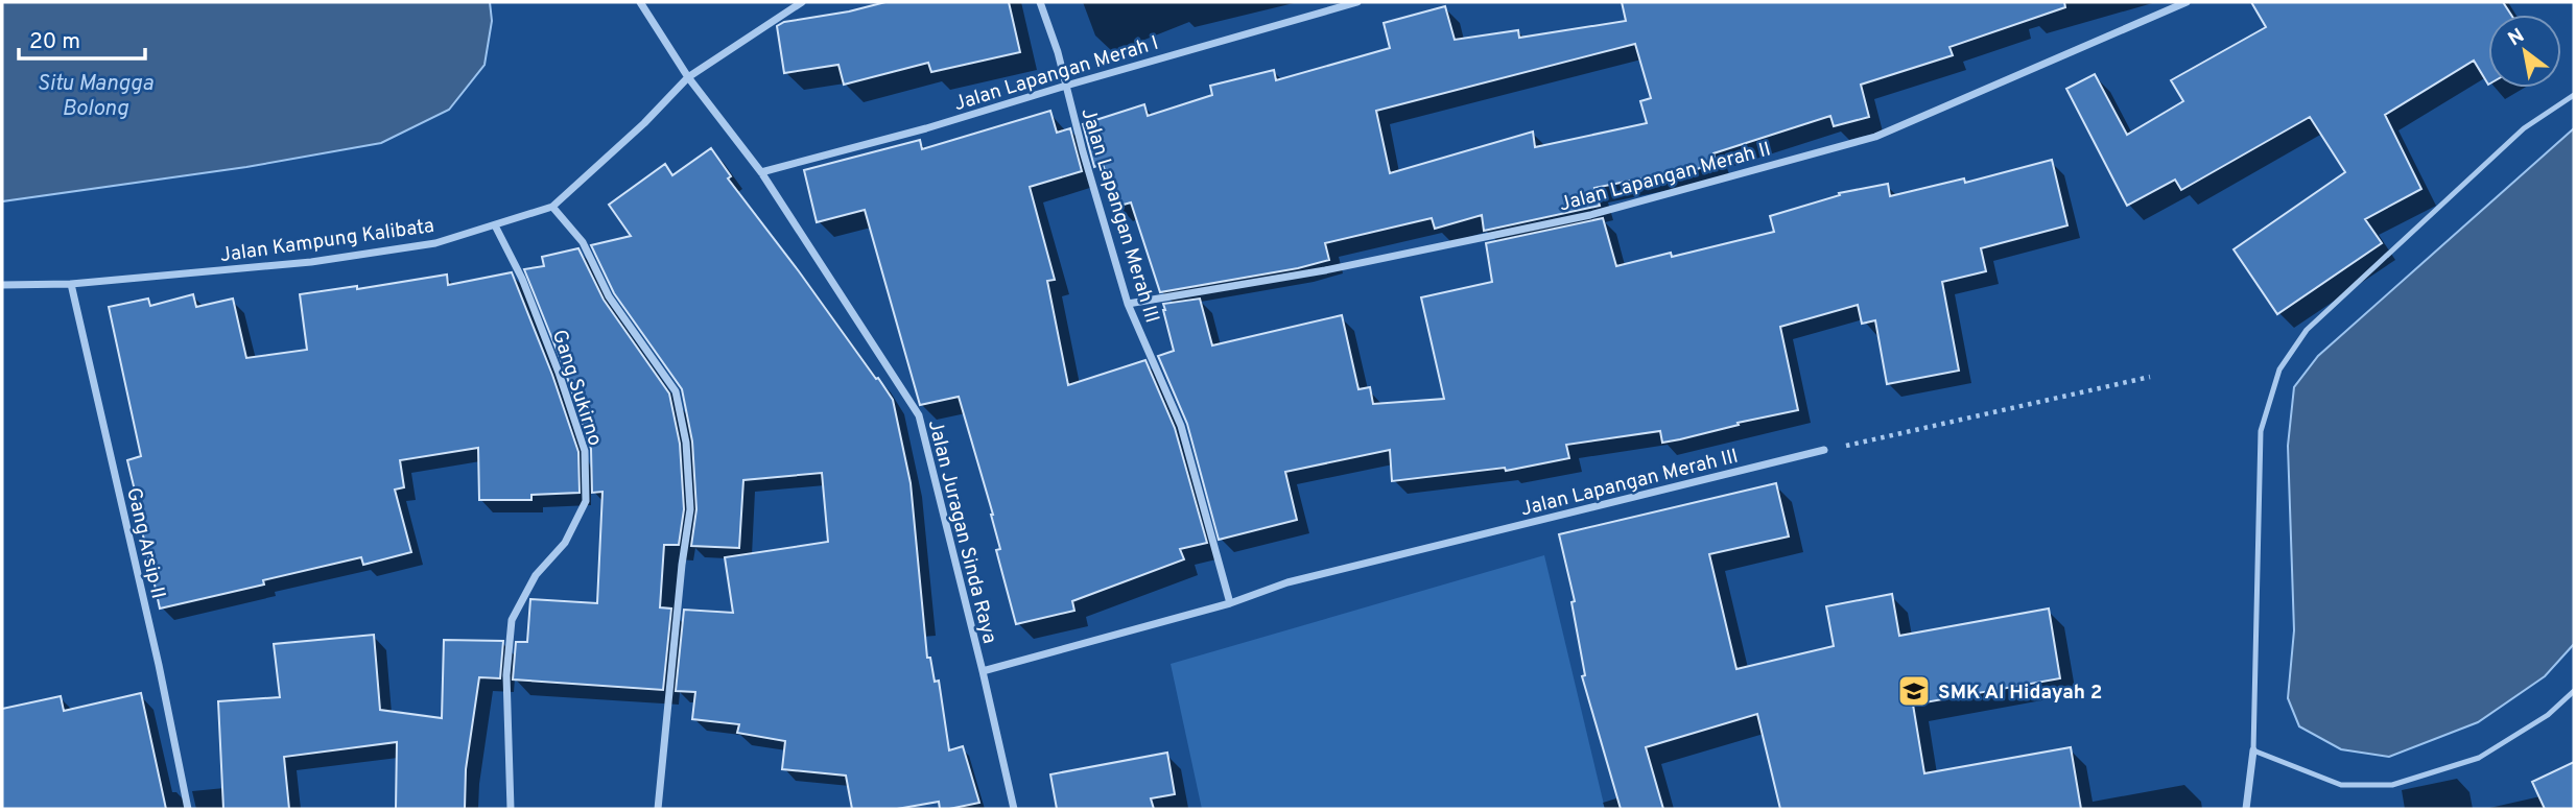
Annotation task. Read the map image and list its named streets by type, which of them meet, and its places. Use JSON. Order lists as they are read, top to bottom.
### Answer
{
  "streets": {
    "street": [
      "Jalan Lapangan Merah I",
      "Jalan Lapangan Merah II",
      "Jalan Lapangan Merah III",
      "Jalan Kampung Kalibata",
      "Gang Sukirno",
      "Jalan Juragan Sinda Raya",
      "Gang Arsip II"
    ]
  },
  "crossings": [
    ["Jalan Lapangan Merah I", "Jalan Lapangan Merah III"],
    ["Jalan Lapangan Merah I", "Jalan Juragan Sinda Raya"],
    ["Jalan Lapangan Merah II", "Jalan Lapangan Merah III"],
    ["Jalan Lapangan Merah III", "Jalan Juragan Sinda Raya"],
    ["Jalan Kampung Kalibata", "Gang Sukirno"],
    ["Jalan Kampung Kalibata", "Jalan Juragan Sinda Raya"],
    ["Jalan Kampung Kalibata", "Gang Arsip II"]
  ],
  "water": ["Situ Mangga Bolong"],
  "places": {
    "school or university": ["SMK Al Hidayah 2"]
  },
  "scale_bar": "20 m",
  "north": "top left"
}
